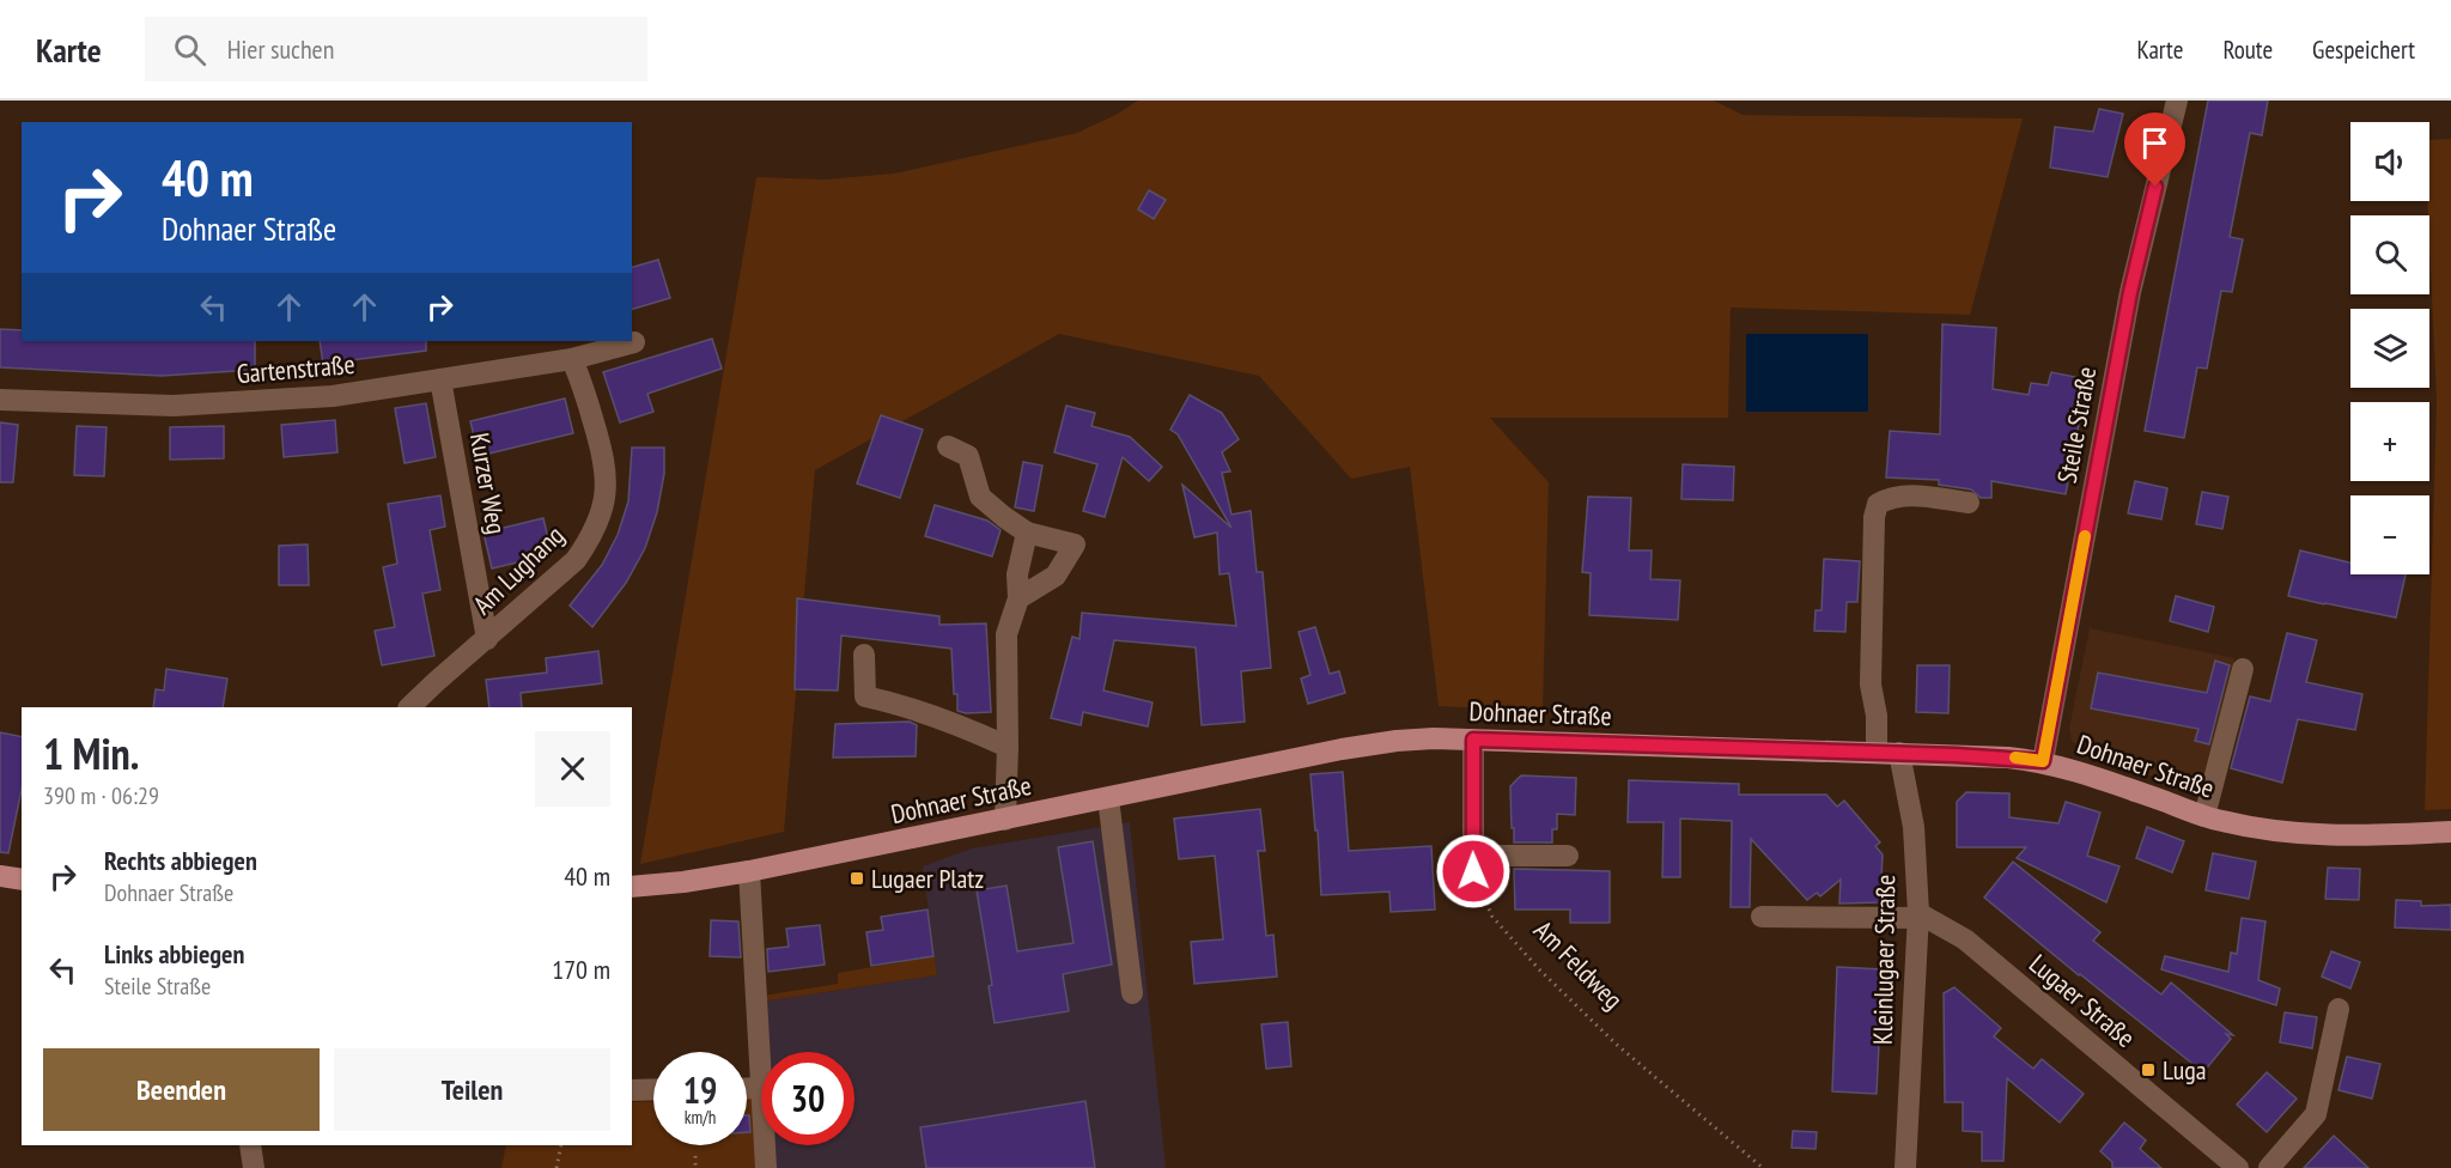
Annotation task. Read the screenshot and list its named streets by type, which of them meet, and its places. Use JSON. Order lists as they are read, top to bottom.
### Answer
{
  "streets": {
    "main road": ["Dohnaer Straße"],
    "street": [
      "Gartenstraße",
      "Steile Straße",
      "Kurzer Weg",
      "Am Lughang",
      "Kleinlugaer Straße",
      "Lugaer Straße"
    ],
    "path": ["Am Feldweg"]
  },
  "crossings": [
    ["Gartenstraße", "Kurzer Weg"],
    ["Gartenstraße", "Am Lughang"],
    ["Steile Straße", "Dohnaer Straße"],
    ["Kurzer Weg", "Am Lughang"],
    ["Dohnaer Straße", "Kleinlugaer Straße"],
    ["Kleinlugaer Straße", "Lugaer Straße"]
  ],
  "places": {
    "transit": ["Lugaer Platz", "Luga"]
  },
  "page": {
    "header": "Karte",
    "search": "Hier suchen",
    "nav": ["Karte", "Route", "Gespeichert"],
    "map_buttons": ["+", "−"],
    "turn": ["40 m", "Dohnaer Straße"],
    "heading": ["1 Min.", "390 m · 06:29"],
    "list": [
      {
        "name": "Rechts abbiegen",
        "note": "Dohnaer Straße",
        "value": "40 m"
      },
      {
        "name": "Links abbiegen",
        "note": "Steile Straße",
        "value": "170 m"
      }
    ],
    "buttons": ["Beenden", "Teilen"],
    "speed": "19 km/h",
    "limit": "30"
  }
}
